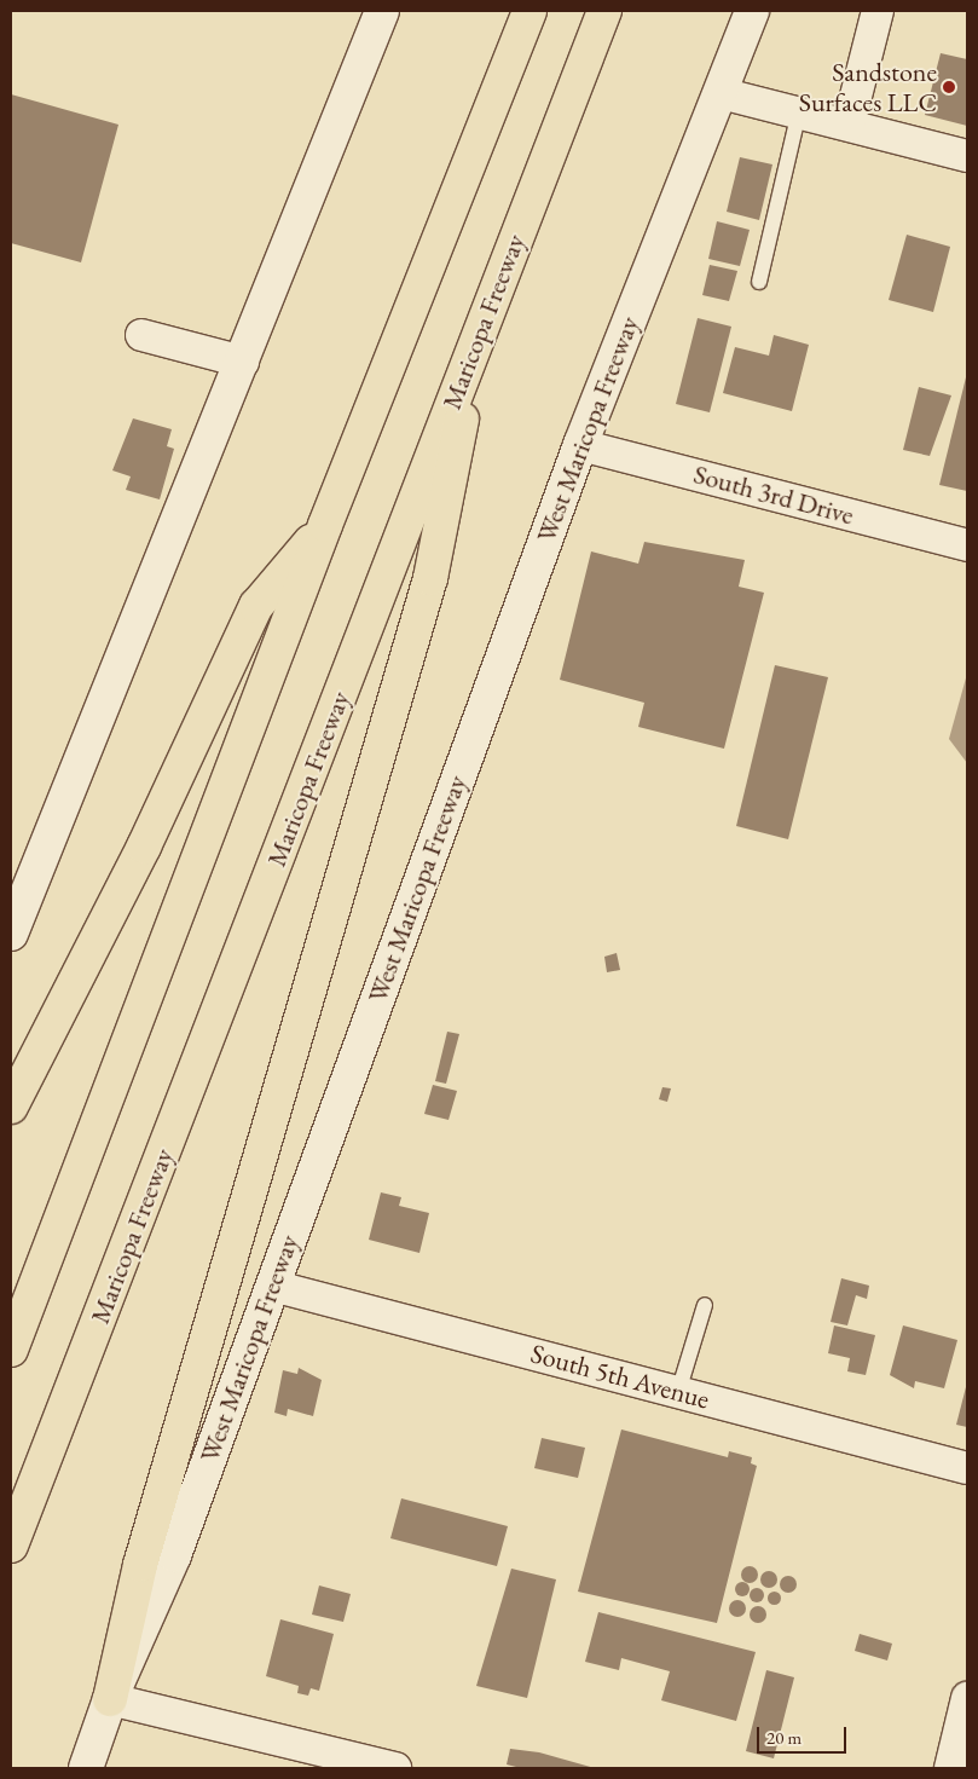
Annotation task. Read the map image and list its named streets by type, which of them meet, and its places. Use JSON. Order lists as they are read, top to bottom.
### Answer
{
  "streets": {
    "highway": ["Maricopa Freeway"],
    "main road": ["West Maricopa Freeway"],
    "street": ["South 3rd Drive", "South 5th Avenue"]
  },
  "crossings": [
    ["West Maricopa Freeway", "South 3rd Drive"],
    ["West Maricopa Freeway", "South 5th Avenue"]
  ],
  "places": ["Sandstone Surfaces LLC"],
  "scale_bar": "20 m"
}
